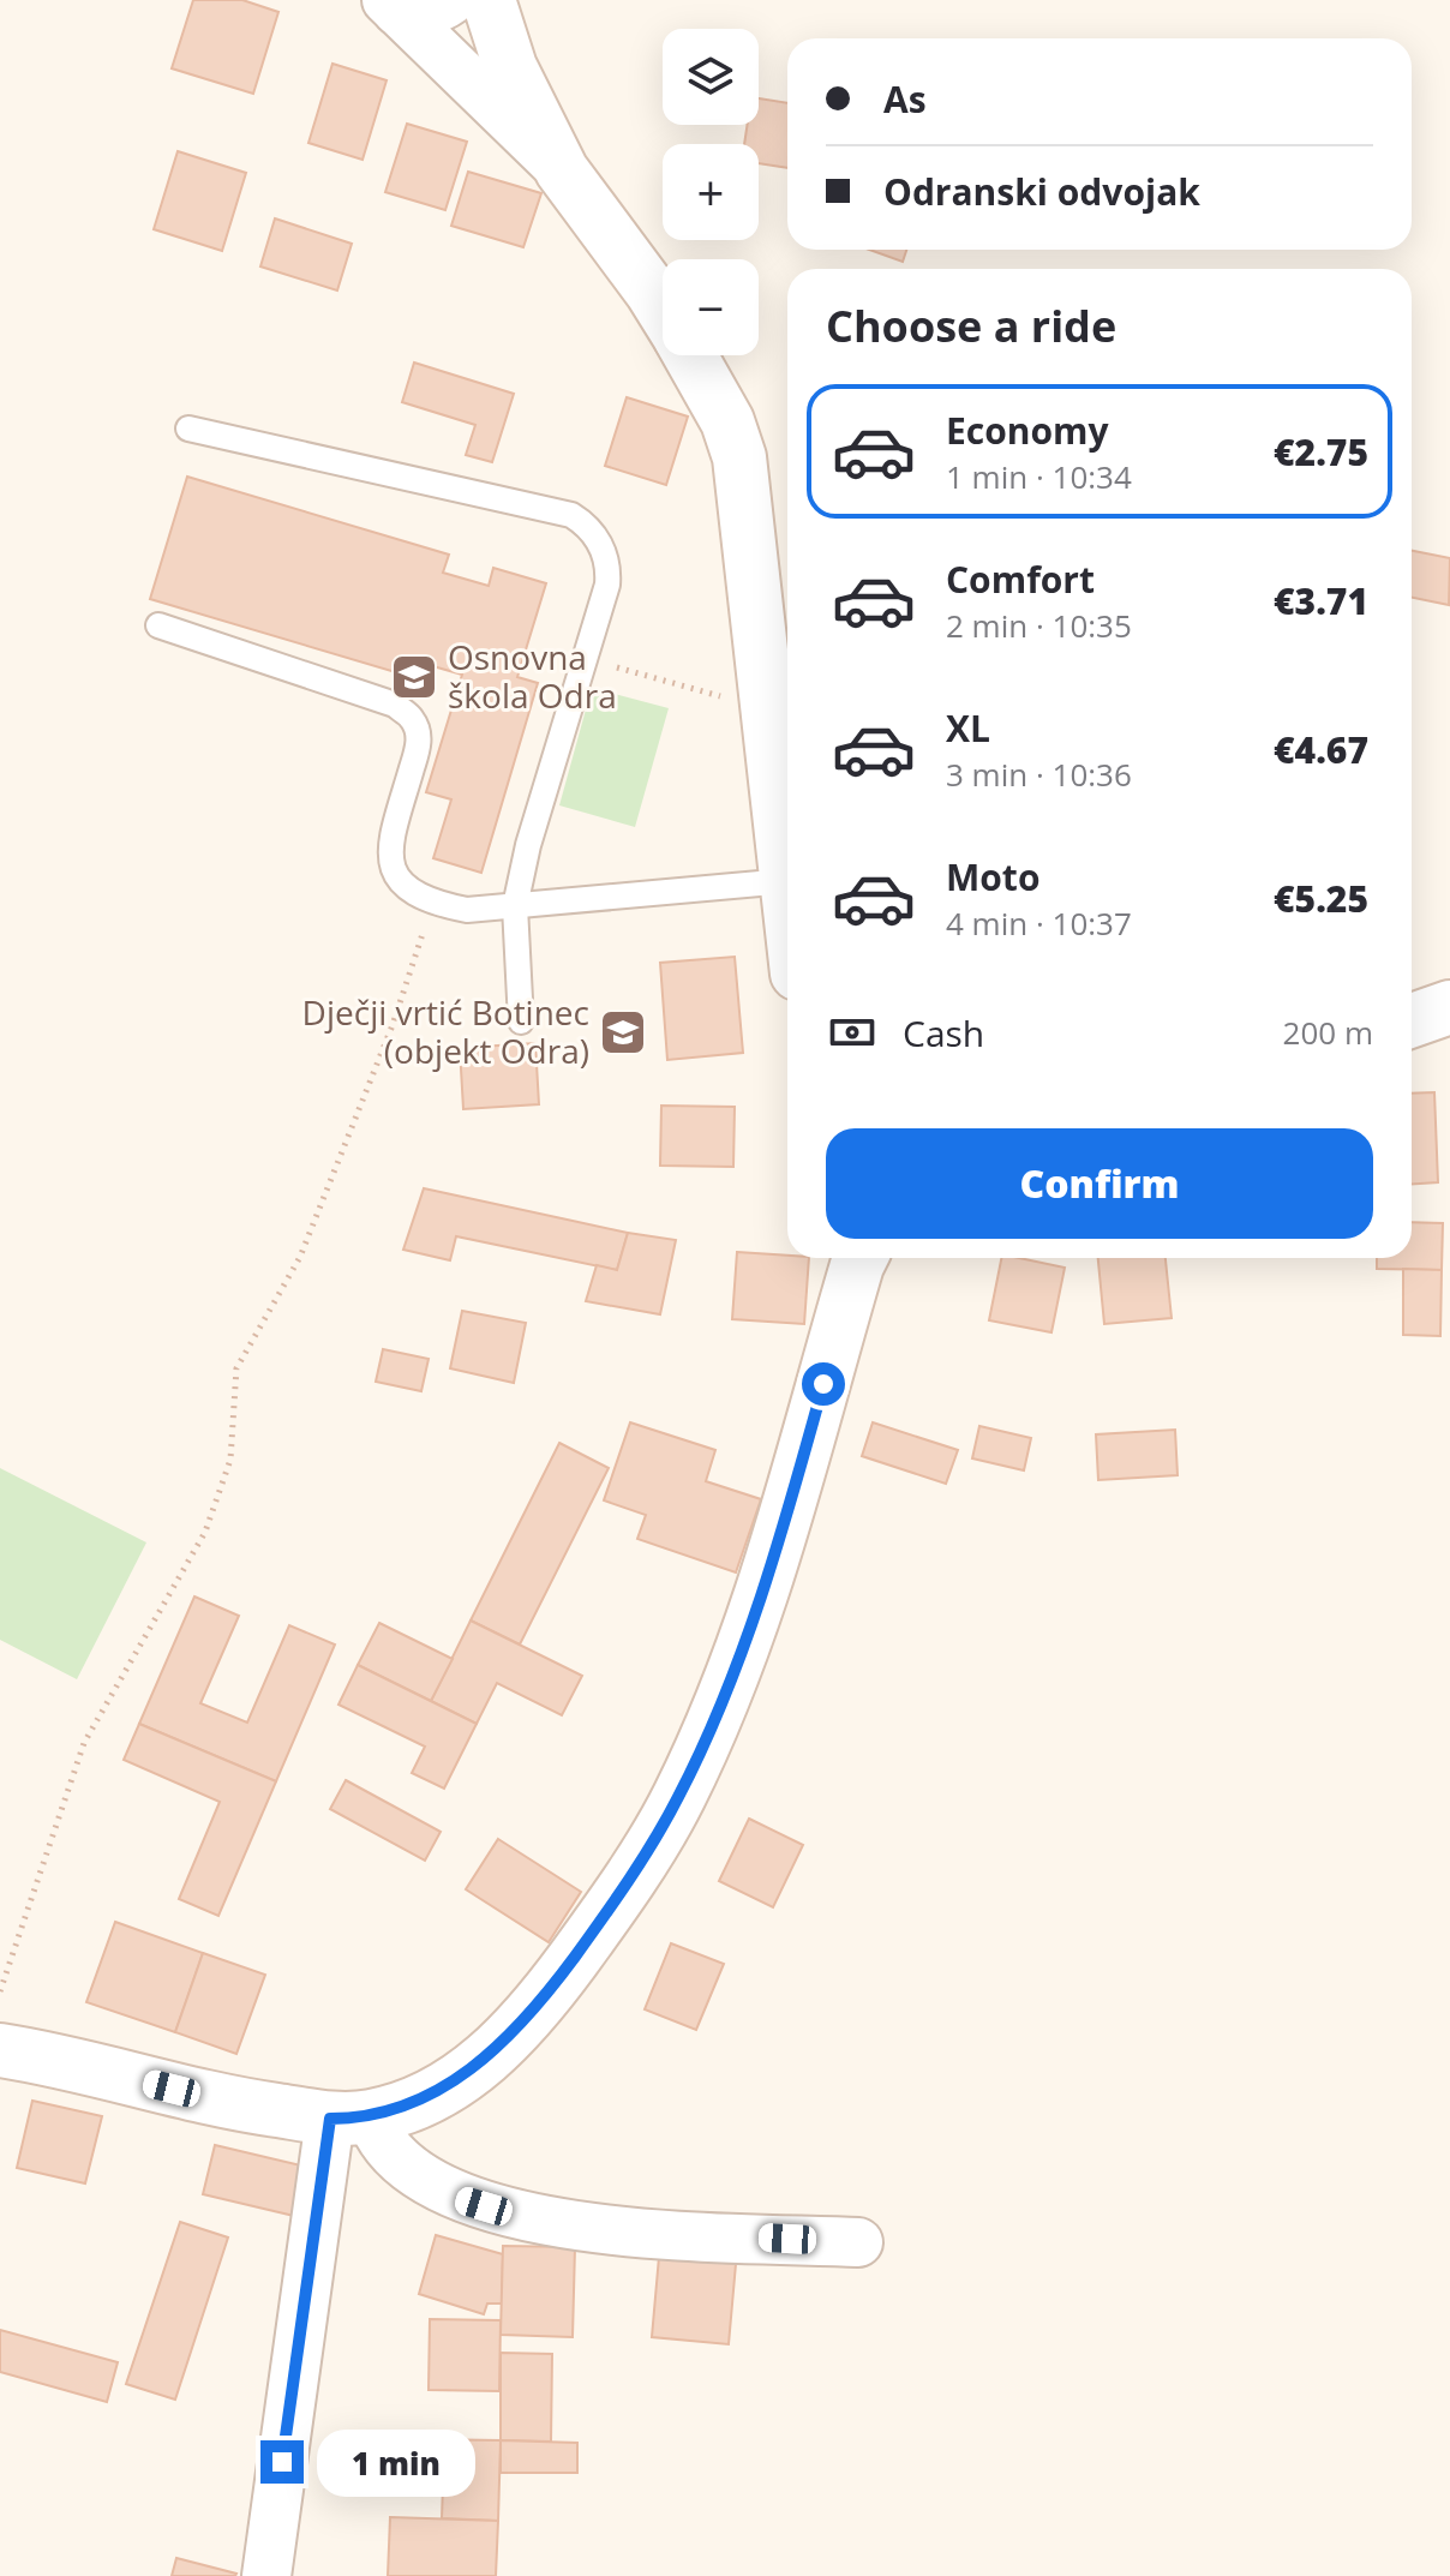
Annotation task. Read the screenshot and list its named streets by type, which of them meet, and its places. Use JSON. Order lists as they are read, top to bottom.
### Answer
{
  "places": {
    "school or university": ["Osnovna škola Odra", "Dječji vrtić Botinec (objekt Odra)"]
  },
  "page": {
    "map_buttons": ["+", "−"],
    "banner": ["As", "Odranski odvojak"],
    "heading": "Choose a ride",
    "list": [
      {
        "name": "Economy",
        "note": "1 min · 10:34",
        "value": "€2.75"
      },
      {
        "name": "Comfort",
        "note": "2 min · 10:35",
        "value": "€3.71"
      },
      {
        "name": "XL",
        "note": "3 min · 10:36",
        "value": "€4.67"
      },
      {
        "name": "Moto",
        "note": "4 min · 10:37",
        "value": "€5.25"
      }
    ],
    "pay": ["Cash", "200 m"],
    "buttons": "Confirm",
    "bubble": "1 min"
  }
}
